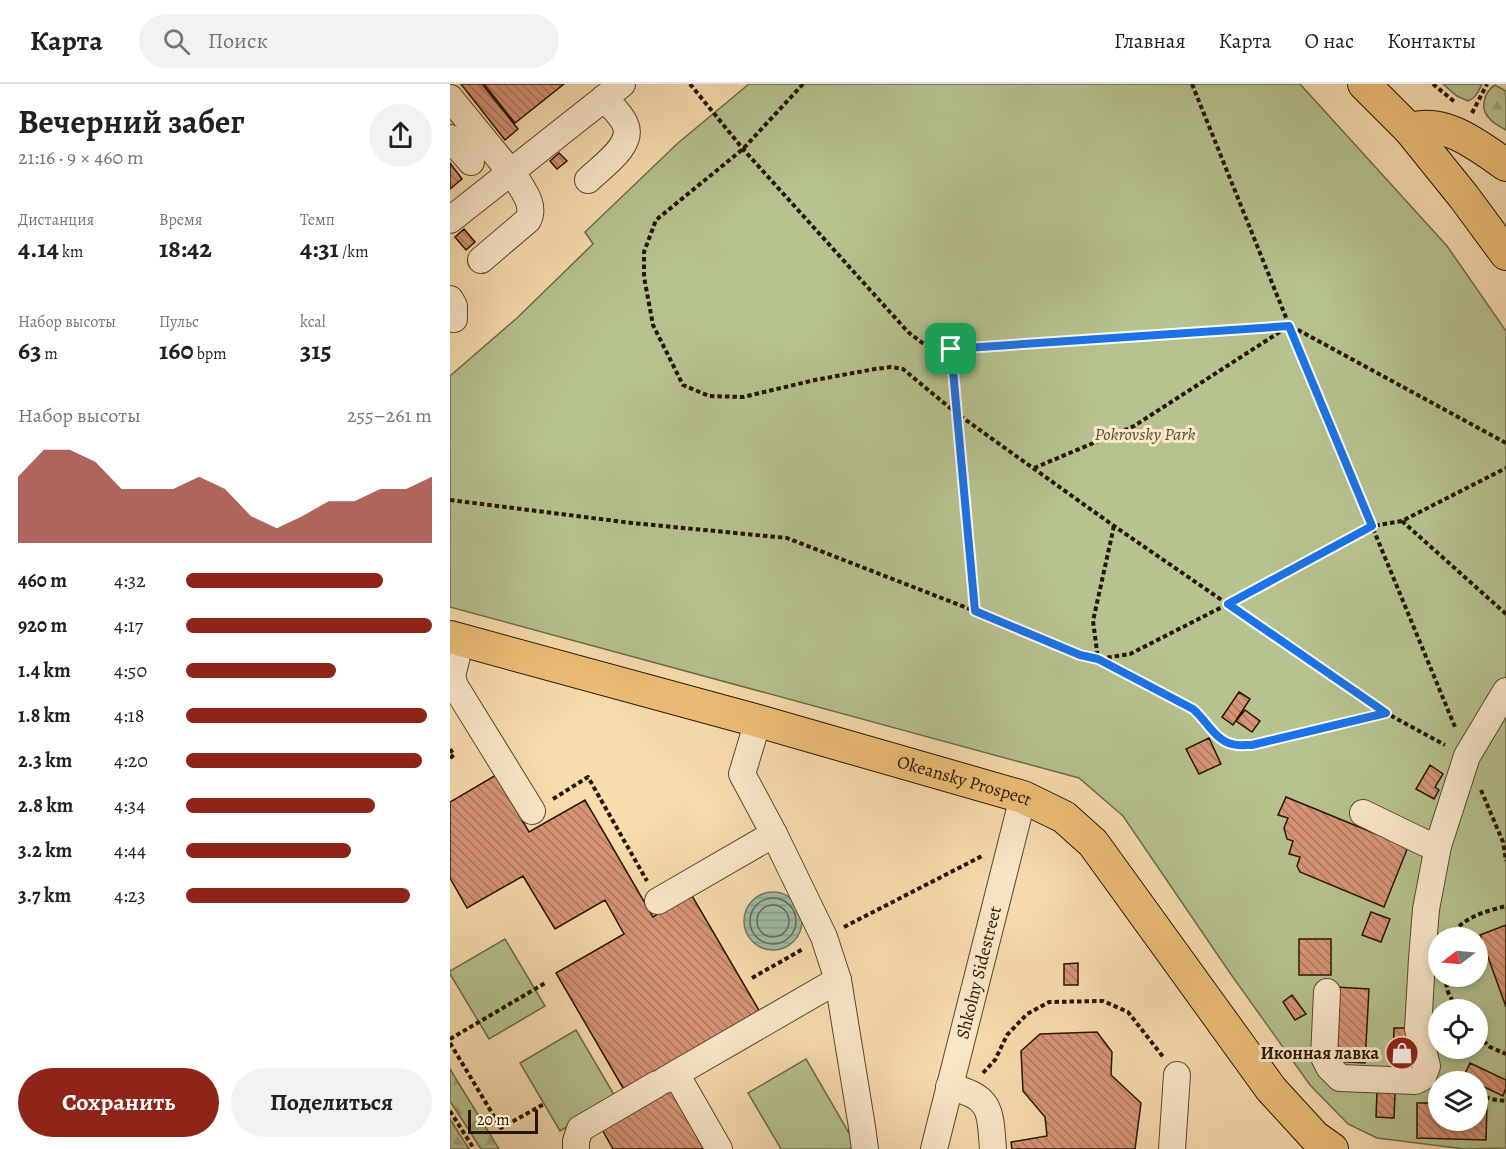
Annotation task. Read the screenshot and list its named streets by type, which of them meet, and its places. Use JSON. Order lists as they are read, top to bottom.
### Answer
{
  "streets": {
    "main road": ["Okeansky Prospect"],
    "street": ["Shkolny Sidestreet"]
  },
  "crossings": [
    ["Okeansky Prospect", "Shkolny Sidestreet"]
  ],
  "parks": ["Pokrovsky Park"],
  "places": {
    "shop": ["Иконная лавка"]
  },
  "scale_bar": "20 m",
  "north": "left",
  "page": {
    "header": "Карта",
    "search": "Поиск",
    "nav": [
      "Главная",
      "Карта",
      "О нас",
      "Контакты"
    ],
    "heading": ["Вечерний забег", "21:16 · 9 × 460 m"],
    "stats": [
      ["Дистанция", "4.14 km"],
      ["Время", "18:42"],
      ["Темп", "4:31 /km"],
      ["Набор высоты", "63 m"],
      ["Пульс", "160 bpm"],
      ["kcal", "315"]
    ],
    "chart": ["Набор высоты", "255–261 m"],
    "list": [
      {
        "name": "460 m",
        "note": "4:32"
      },
      {
        "name": "920 m",
        "note": "4:17"
      },
      {
        "name": "1.4 km",
        "note": "4:50"
      },
      {
        "name": "1.8 km",
        "note": "4:18"
      },
      {
        "name": "2.3 km",
        "note": "4:20"
      },
      {
        "name": "2.8 km",
        "note": "4:34"
      },
      {
        "name": "3.2 km",
        "note": "4:44"
      },
      {
        "name": "3.7 km",
        "note": "4:23"
      }
    ],
    "buttons": ["Сохранить", "Поделиться"],
    "scale": "20 m"
  }
}
